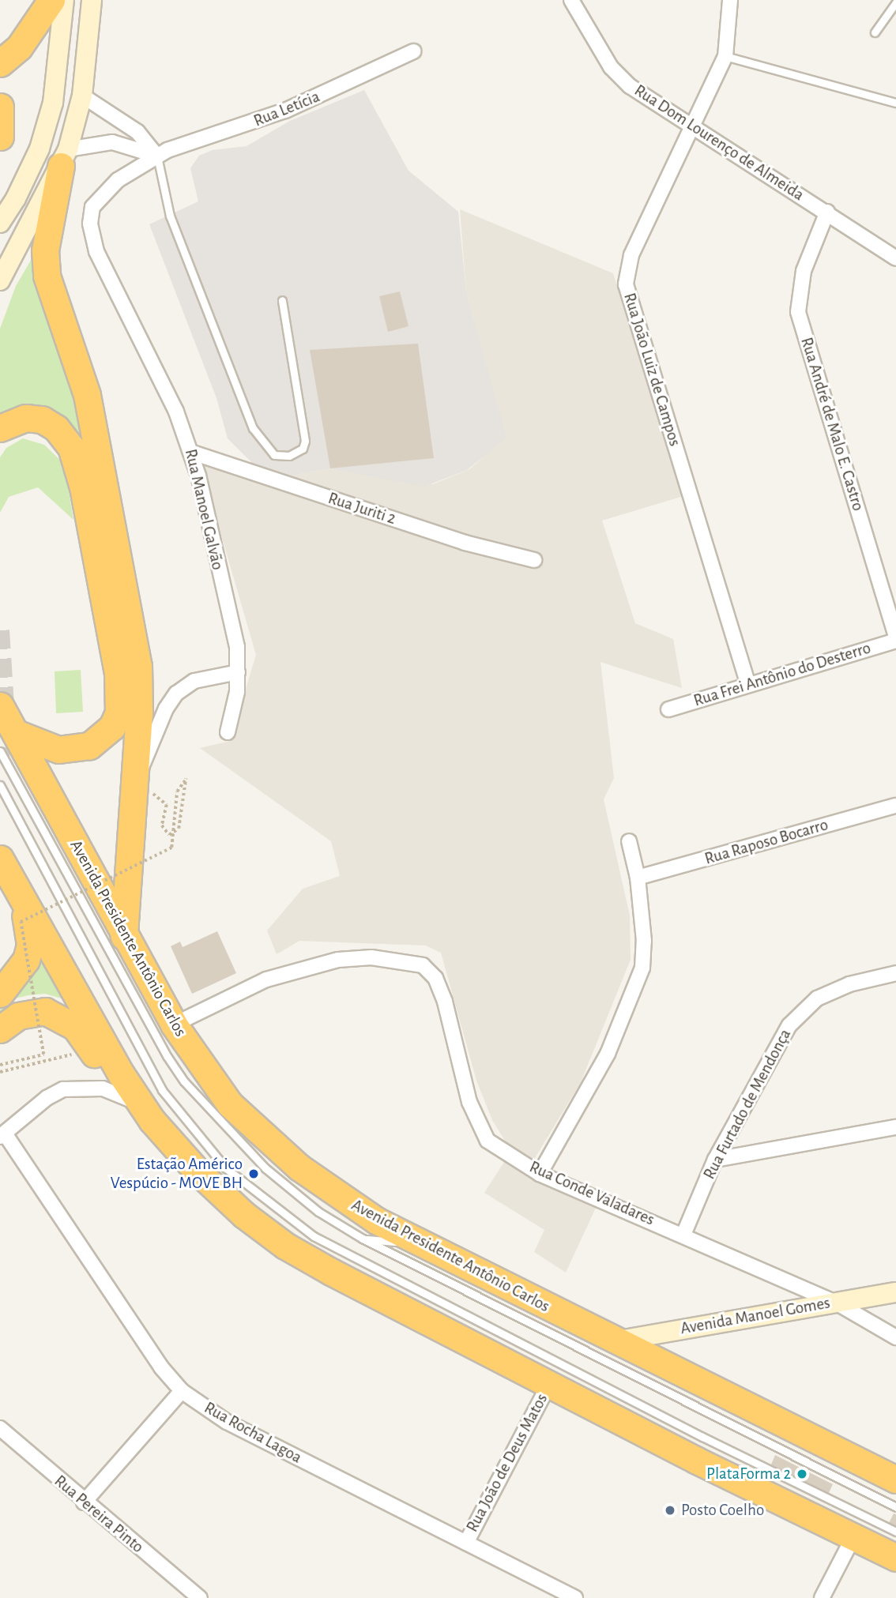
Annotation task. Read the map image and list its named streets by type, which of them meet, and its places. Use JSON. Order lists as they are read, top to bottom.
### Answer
{
  "streets": {
    "highway": ["Avenida Presidente Antônio Carlos"],
    "main road": ["Avenida Manoel Gomes"],
    "street": [
      "Rua Letícia",
      "Rua Dom Lourenço de Almeida",
      "Rua João Luiz de Campos",
      "Rua André de Malo E. Castro",
      "Rua Juriti 2",
      "Rua Manoel Galvão",
      "Rua Frei Antônio do Desterro",
      "Rua Raposo Bocarro",
      "Rua Furtado de Mendonça",
      "Rua Conde Valadares",
      "Rua Rocha Lagoa",
      "Rua João de Deus Matos",
      "Rua Pereira Pinto"
    ]
  },
  "crossings": [
    ["Rua Letícia", "Rua Manoel Galvão"],
    ["Rua Dom Lourenço de Almeida", "Rua João Luiz de Campos"],
    ["Rua Dom Lourenço de Almeida", "Rua André de Malo E. Castro"],
    ["Rua João Luiz de Campos", "Rua Frei Antônio do Desterro"],
    ["Rua André de Malo E. Castro", "Rua Frei Antônio do Desterro"],
    ["Rua Juriti 2", "Rua Manoel Galvão"],
    ["Avenida Presidente Antônio Carlos", "Rua Conde Valadares"],
    ["Avenida Presidente Antônio Carlos", "Avenida Manoel Gomes"],
    ["Rua Furtado de Mendonça", "Rua Conde Valadares"],
    ["Rua Conde Valadares", "Avenida Manoel Gomes"],
    ["Rua Rocha Lagoa", "Rua João de Deus Matos"]
  ],
  "places": ["Estação Américo Vespúcio - MOVE BH", "PlataForma 2", "Posto Coelho"]
}
